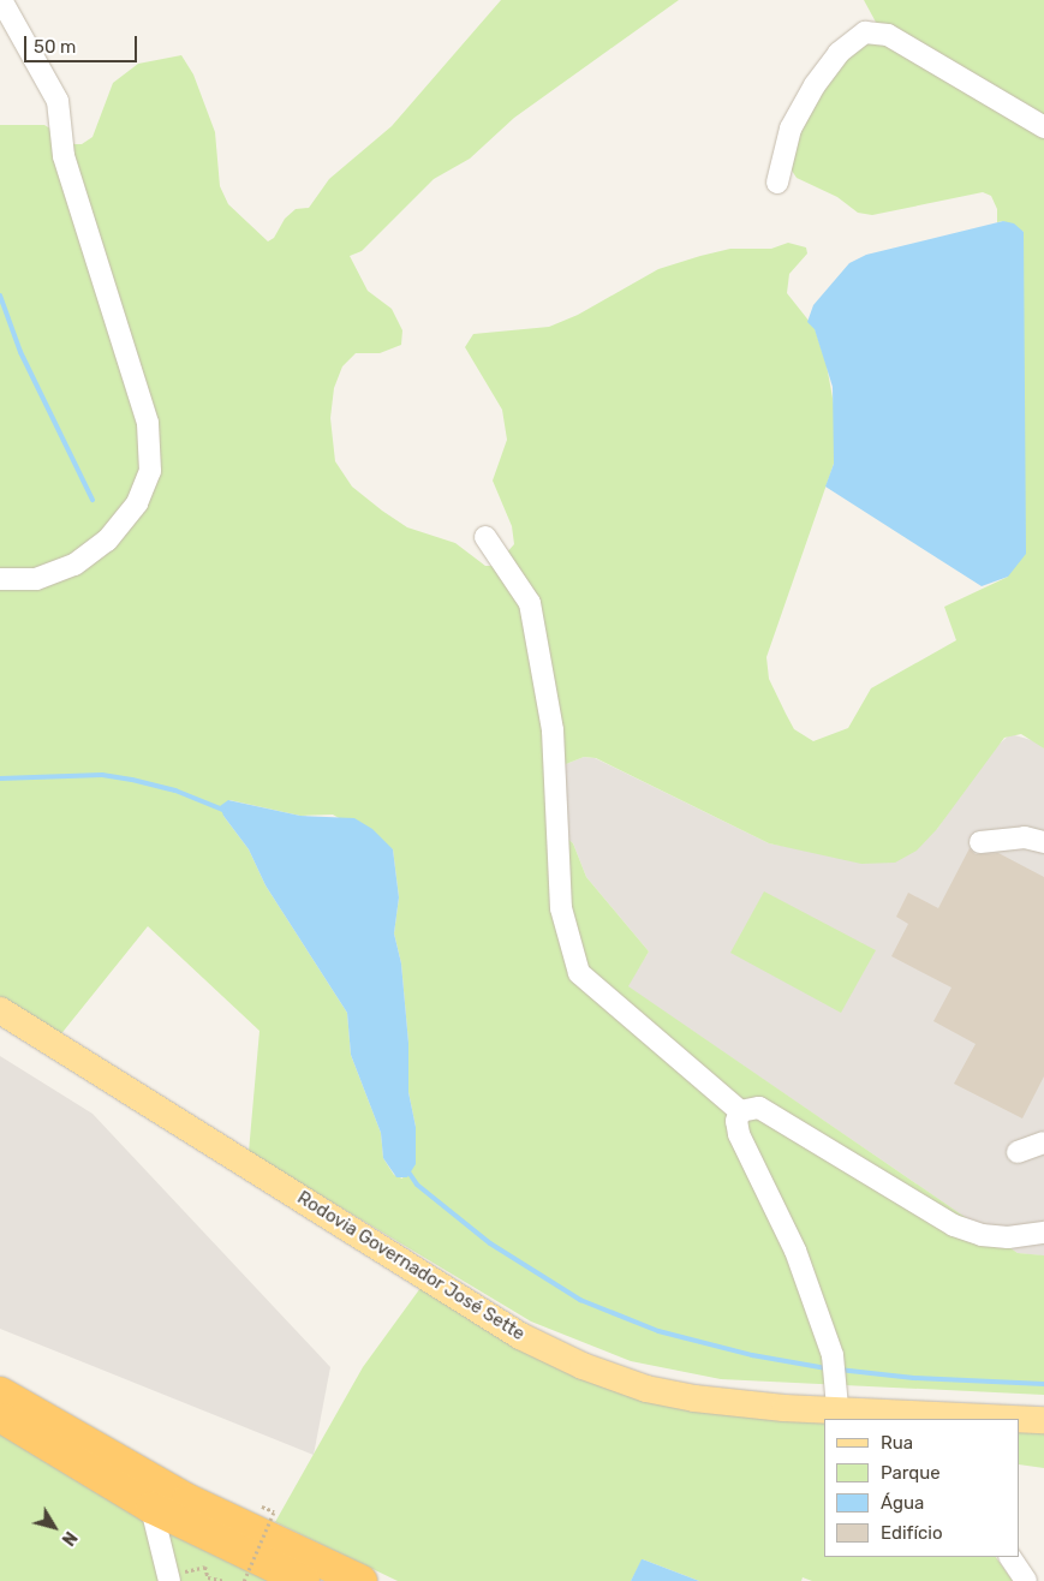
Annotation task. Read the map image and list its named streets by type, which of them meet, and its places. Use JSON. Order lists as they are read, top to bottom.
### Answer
{
  "streets": {
    "main road": ["Rodovia Governador José Sette"]
  },
  "legend": [
    "Rua",
    "Parque",
    "Água",
    "Edifício"
  ],
  "scale_bar": "50 m",
  "north": "bottom right"
}
